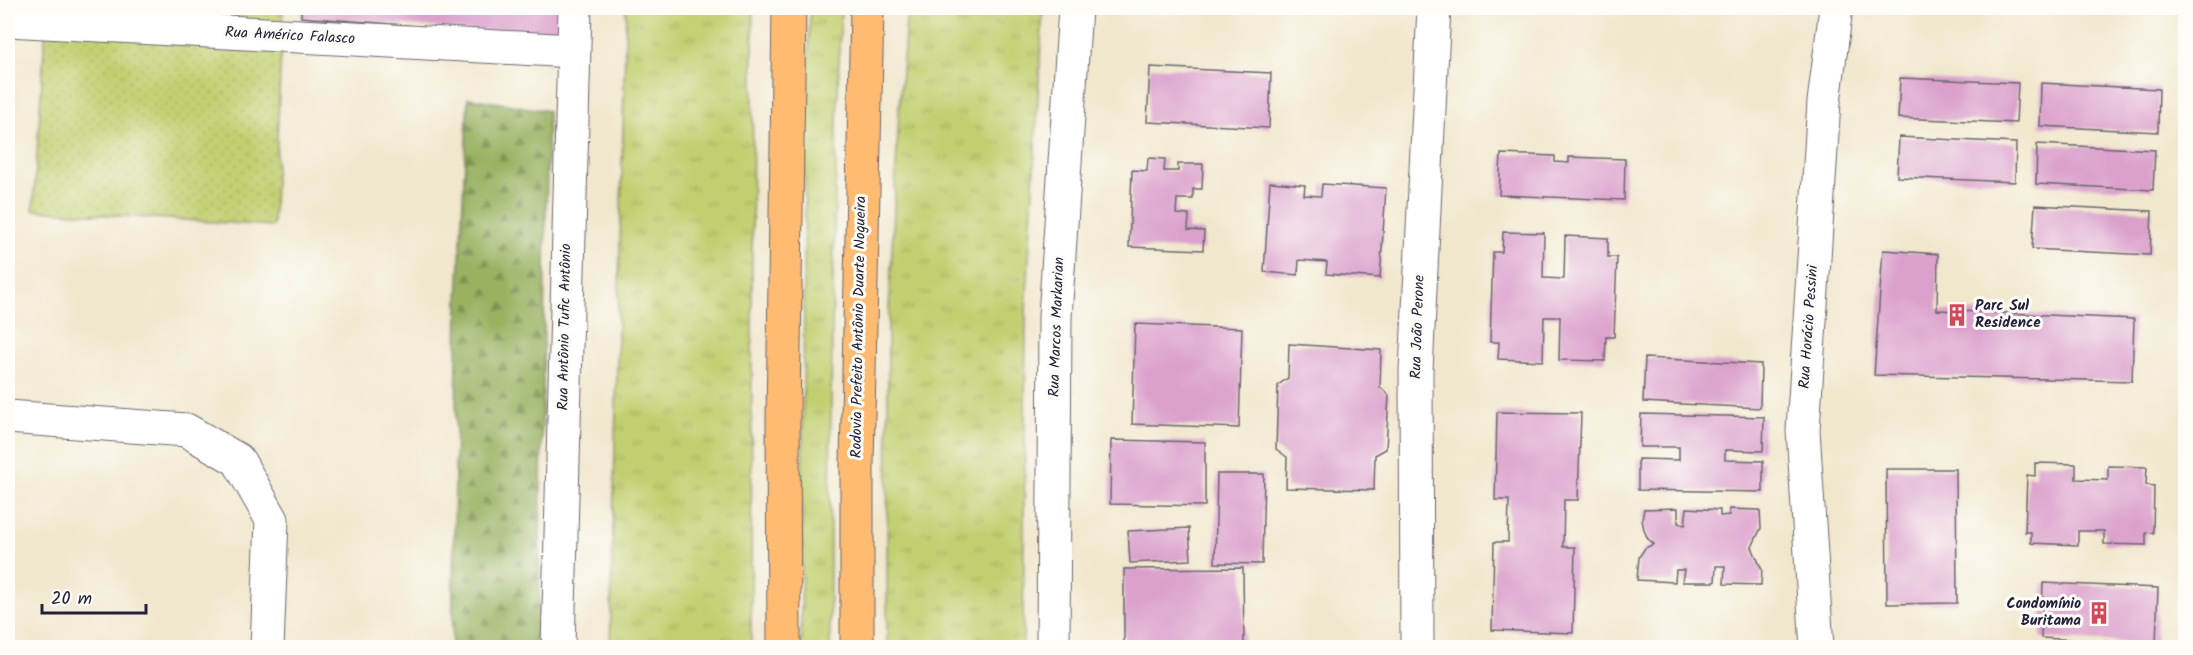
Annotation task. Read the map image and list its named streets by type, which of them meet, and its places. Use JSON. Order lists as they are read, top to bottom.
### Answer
{
  "streets": {
    "highway": ["Rodovia Prefeito Antônio Duarte Nogueira"],
    "street": [
      "Rua Américo Falasco",
      "Rua Antônio Tufic Antônio",
      "Rua Marcos Markarian",
      "Rua João Perone",
      "Rua Horácio Pessini"
    ]
  },
  "crossings": [
    ["Rua Américo Falasco", "Rua Antônio Tufic Antônio"]
  ],
  "places": {
    "building": ["Parc Sul Residence", "Condomínio Buritama"]
  },
  "scale_bar": "20 m"
}
